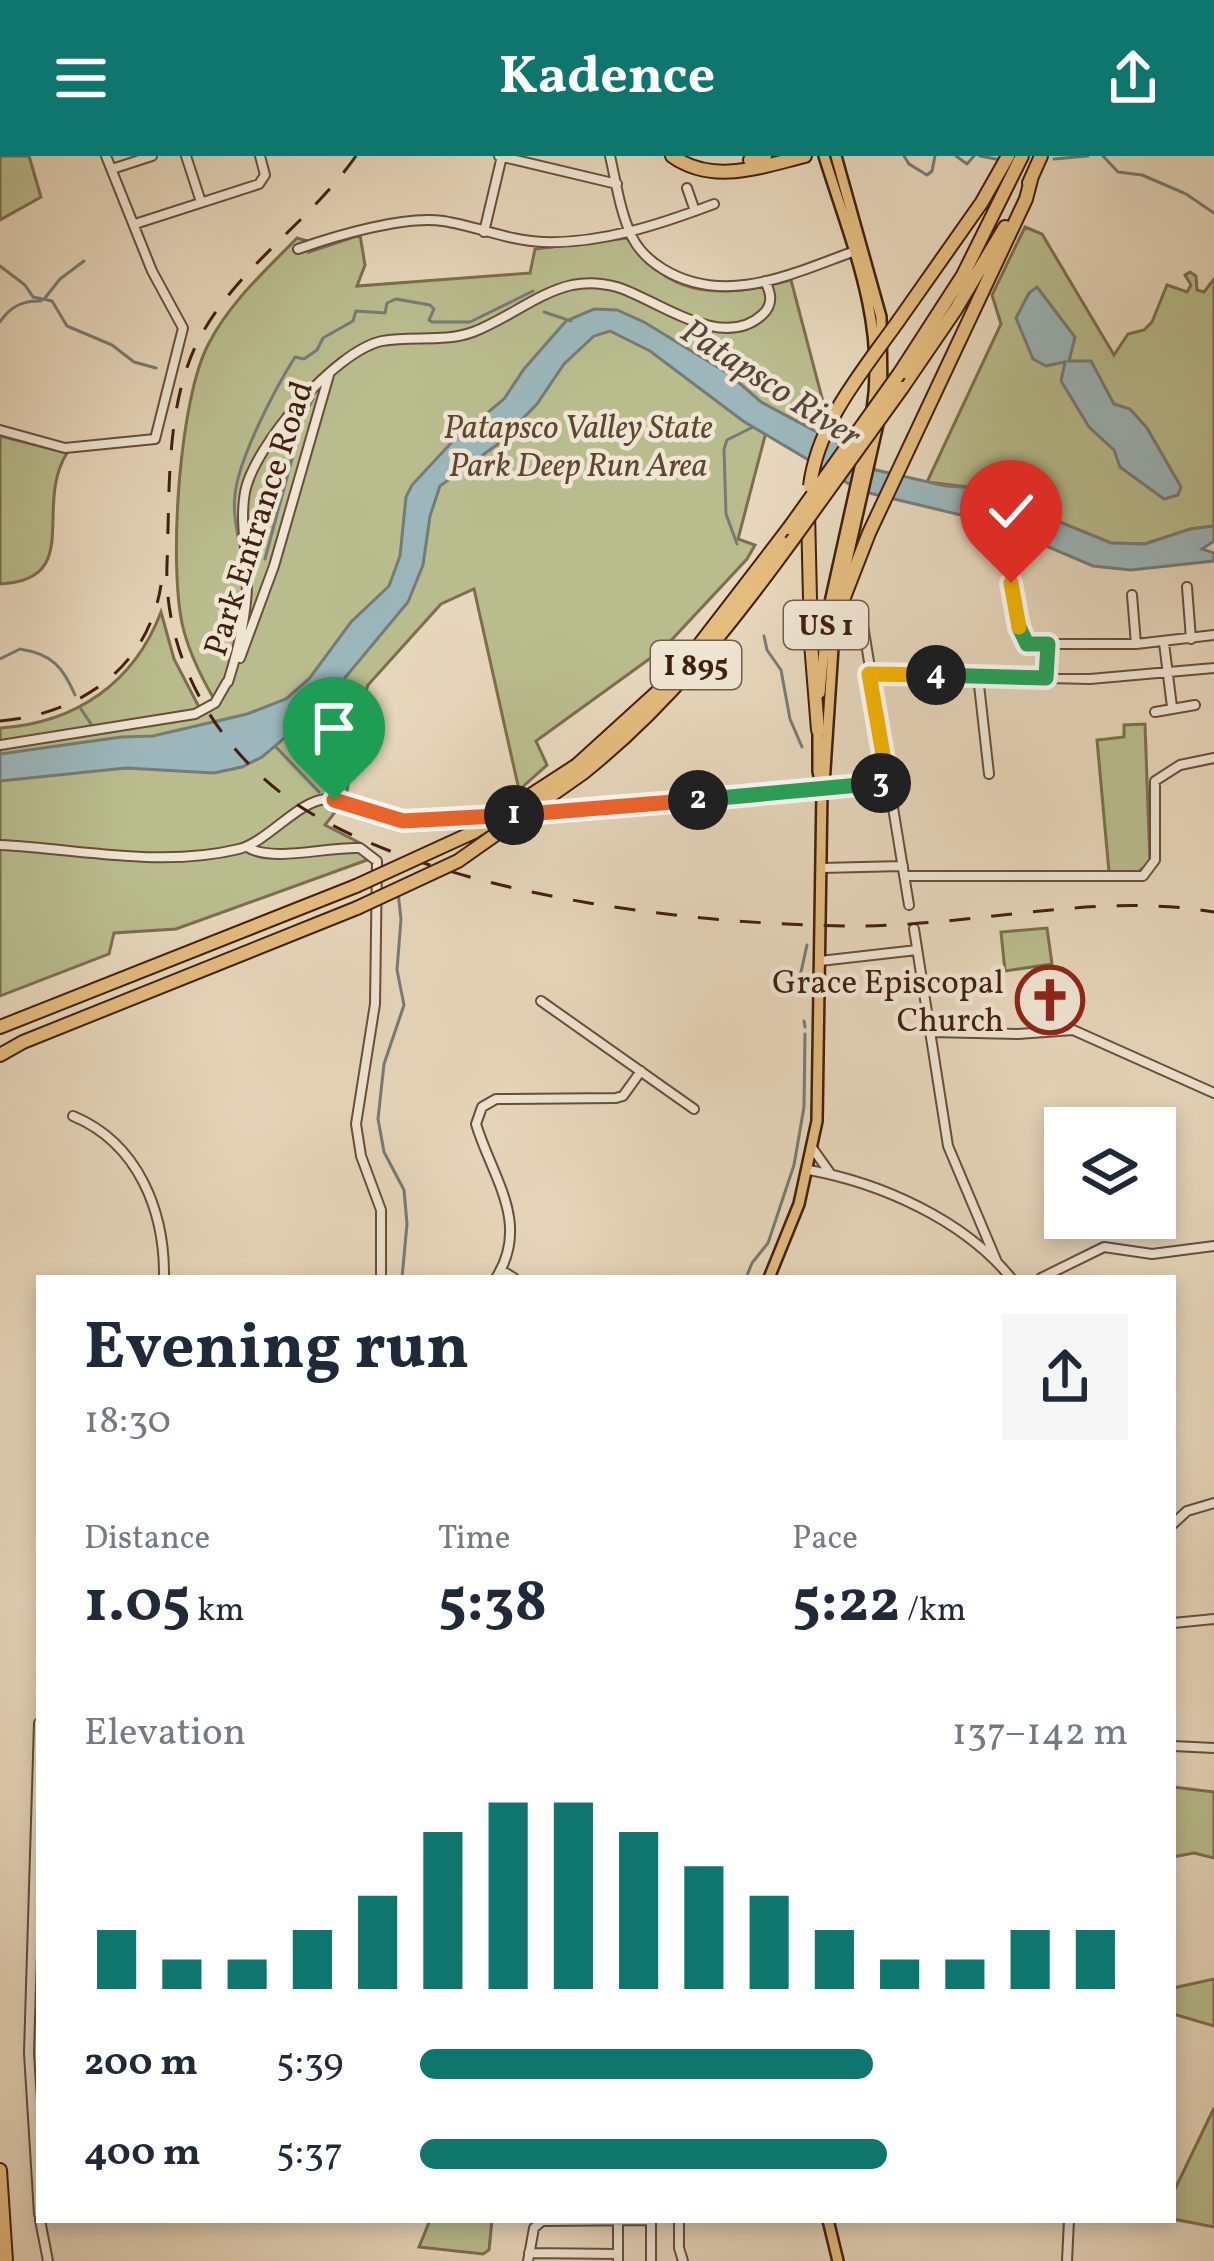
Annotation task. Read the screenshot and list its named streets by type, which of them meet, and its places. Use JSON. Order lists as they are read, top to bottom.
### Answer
{
  "streets": {
    "highway": ["I 895"],
    "main road": ["US 1"],
    "street": ["Park Entrance Road"]
  },
  "water": ["Patapsco River"],
  "parks": ["Patapsco Valley State Park Deep Run Area"],
  "places": {
    "church": ["Grace Episcopal Church"]
  },
  "page": {
    "header": "Kadence",
    "pins": [
      "4",
      "3",
      "2",
      "1"
    ],
    "heading": ["Evening run", "18:30"],
    "stats": [
      ["Distance", "1.05 km"],
      ["Time", "5:38"],
      ["Pace", "5:22 /km"]
    ],
    "chart": ["Elevation", "137–142 m"],
    "list": [
      {
        "name": "200 m",
        "note": "5:39"
      },
      {
        "name": "400 m",
        "note": "5:37"
      }
    ]
  }
}
